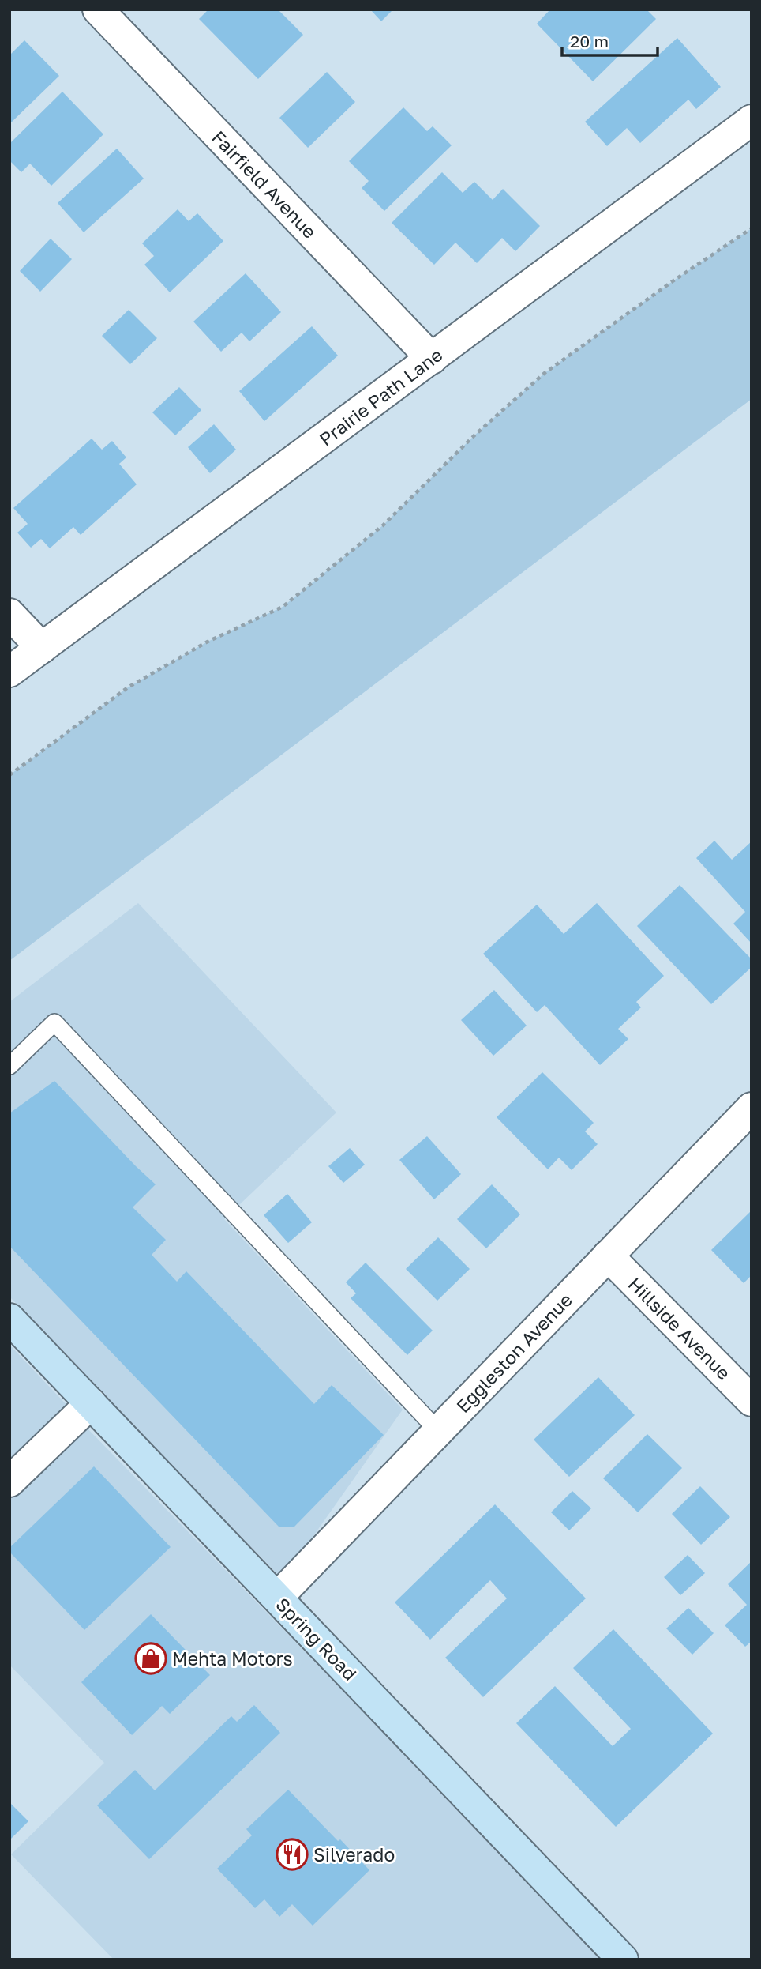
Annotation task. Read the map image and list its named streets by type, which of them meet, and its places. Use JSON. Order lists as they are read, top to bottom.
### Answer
{
  "streets": {
    "street": [
      "Fairfield Avenue",
      "Prairie Path Lane",
      "Hillside Avenue",
      "Eggleston Avenue",
      "Spring Road"
    ]
  },
  "crossings": [
    ["Fairfield Avenue", "Prairie Path Lane"],
    ["Hillside Avenue", "Eggleston Avenue"],
    ["Eggleston Avenue", "Spring Road"]
  ],
  "places": {
    "shop": ["Mehta Motors"],
    "restaurant": ["Silverado"]
  },
  "scale_bar": "20 m"
}
